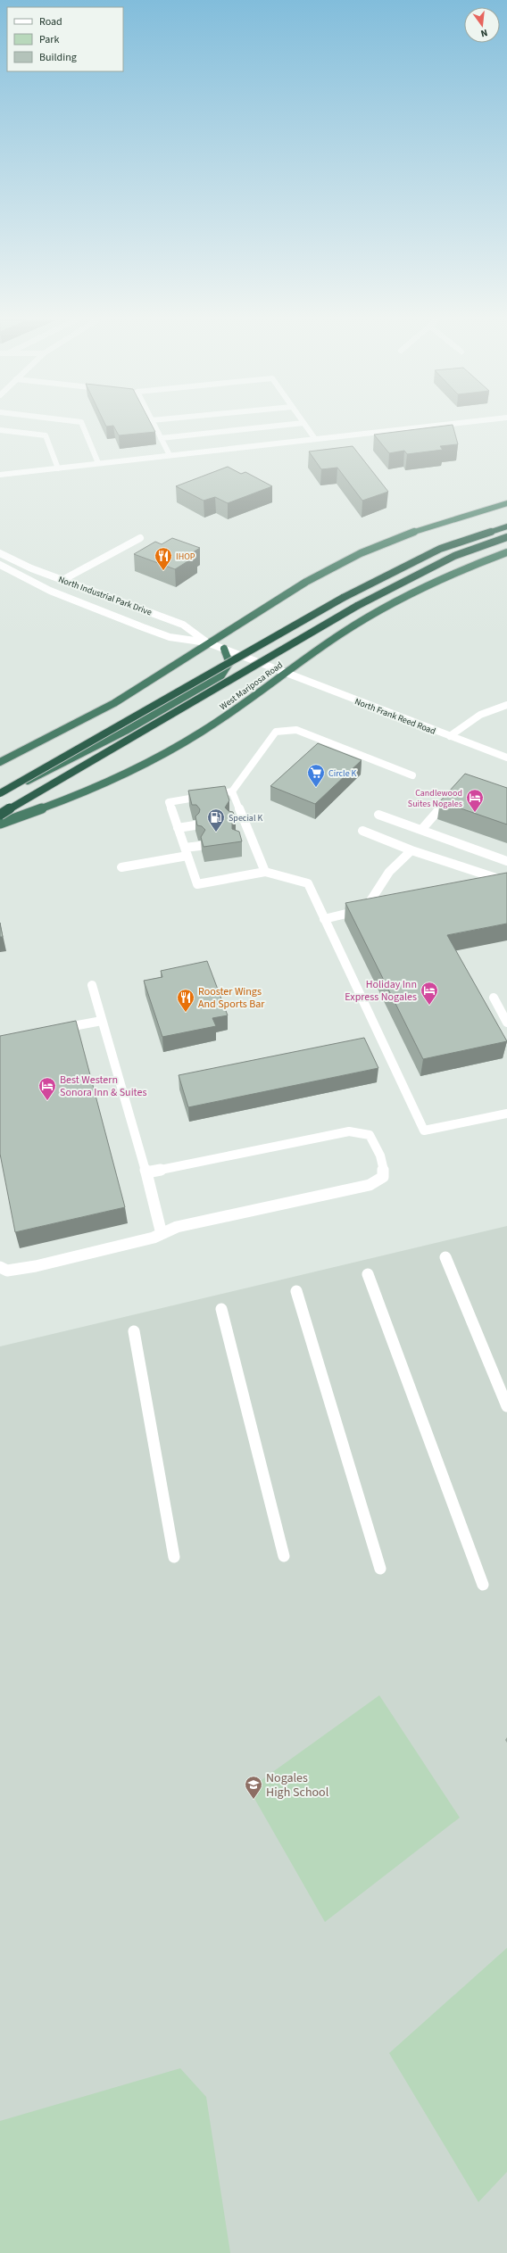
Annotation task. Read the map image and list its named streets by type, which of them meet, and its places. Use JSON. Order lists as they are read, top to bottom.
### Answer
{
  "streets": {
    "highway": ["West Mariposa Road"],
    "street": ["North Industrial Park Drive", "North Frank Reed Road"]
  },
  "crossings": [
    ["North Industrial Park Drive", "West Mariposa Road"],
    ["North Industrial Park Drive", "North Frank Reed Road"],
    ["West Mariposa Road", "North Frank Reed Road"]
  ],
  "places": {
    "restaurant": ["IHOP", "Rooster Wings And Sports Bar"],
    "supermarket": ["Circle K"],
    "hotel": ["Candlewood Suites Nogales", "Holiday Inn Express Nogales", "Best Western Sonora Inn & Suites"],
    "fuel station": ["Special K"],
    "school or university": ["Nogales High School"]
  },
  "legend": ["Road", "Park", "Building"],
  "north": "bottom"
}
